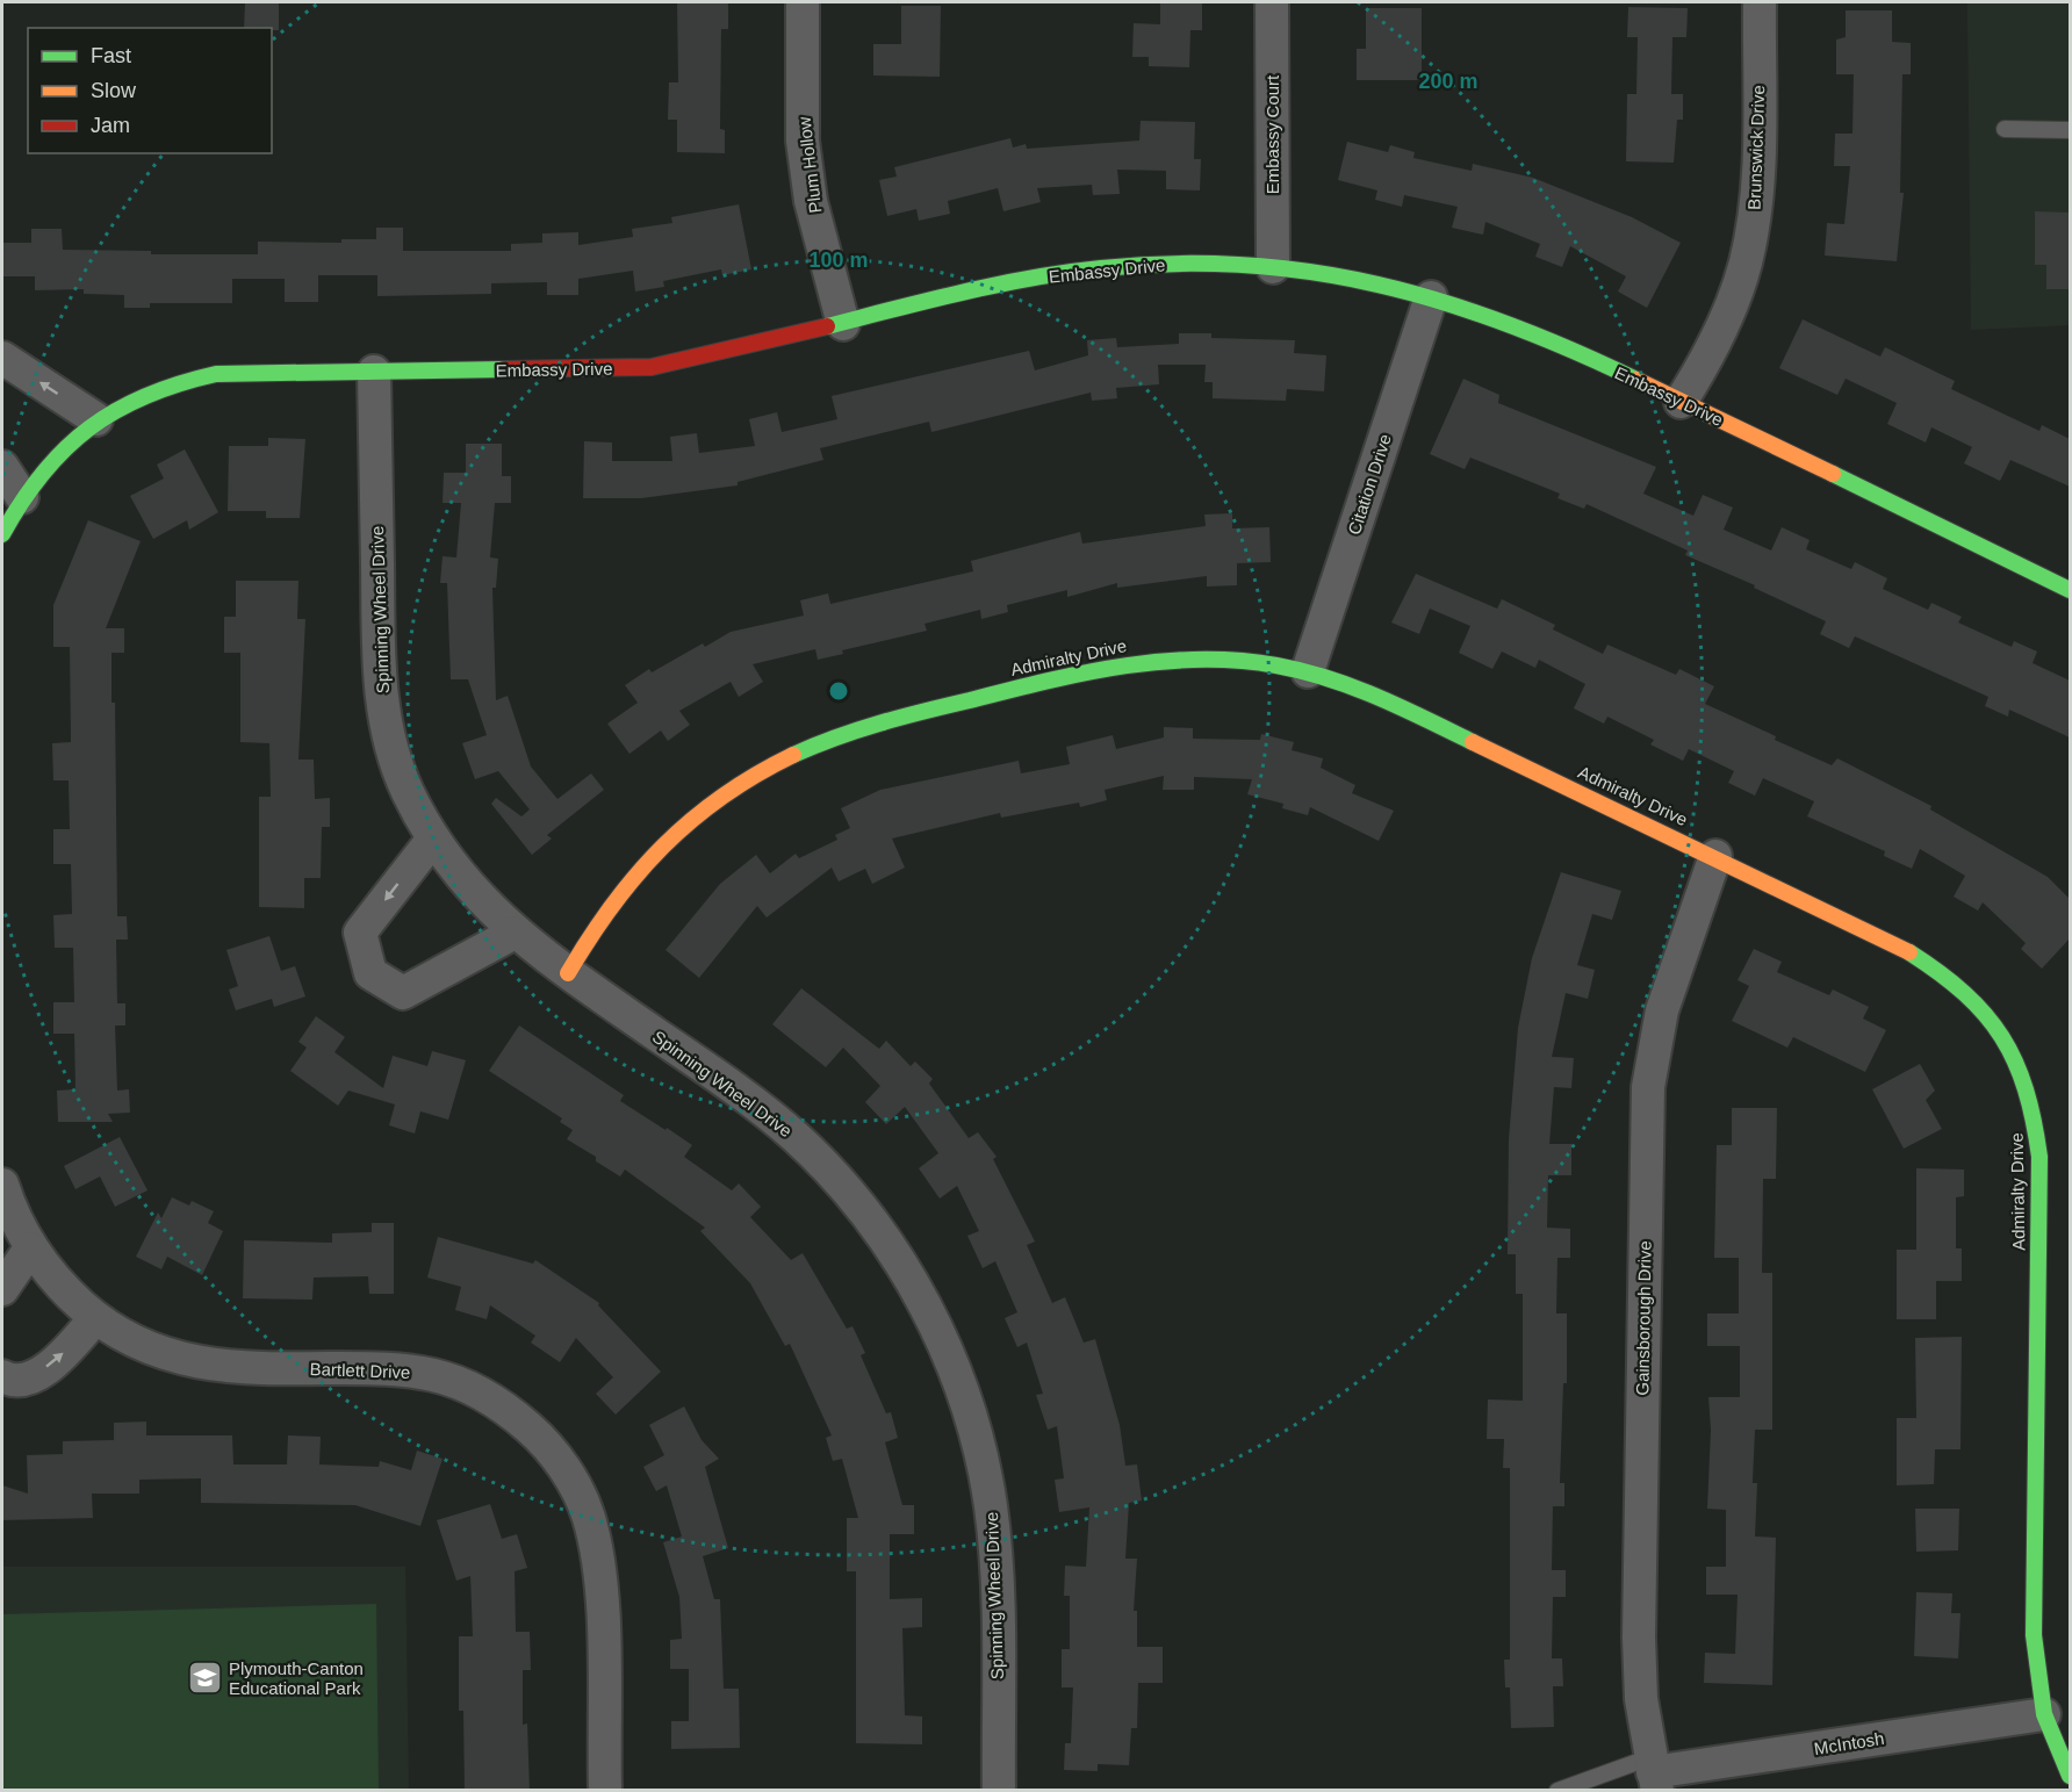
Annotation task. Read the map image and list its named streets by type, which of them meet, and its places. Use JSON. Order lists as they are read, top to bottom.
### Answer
{
  "streets": {
    "street": [
      "Embassy Court",
      "Brunswick Drive",
      "Plum Hollow",
      "Embassy Drive",
      "Citation Drive",
      "Spinning Wheel Drive",
      "Admiralty Drive",
      "Gainsborough Drive",
      "Bartlett Drive",
      "McIntosh"
    ]
  },
  "crossings": [
    ["Embassy Court", "Embassy Drive"],
    ["Brunswick Drive", "Embassy Drive"],
    ["Plum Hollow", "Embassy Drive"],
    ["Embassy Drive", "Citation Drive"],
    ["Embassy Drive", "Spinning Wheel Drive"],
    ["Citation Drive", "Admiralty Drive"],
    ["Spinning Wheel Drive", "Admiralty Drive"],
    ["Admiralty Drive", "Gainsborough Drive"],
    ["Admiralty Drive", "McIntosh"],
    ["Gainsborough Drive", "McIntosh"]
  ],
  "places": {
    "school or university": ["Plymouth-Canton Educational Park"]
  },
  "legend": ["Fast", "Slow", "Jam"],
  "rings": ["200 m", "100 m"]
}
